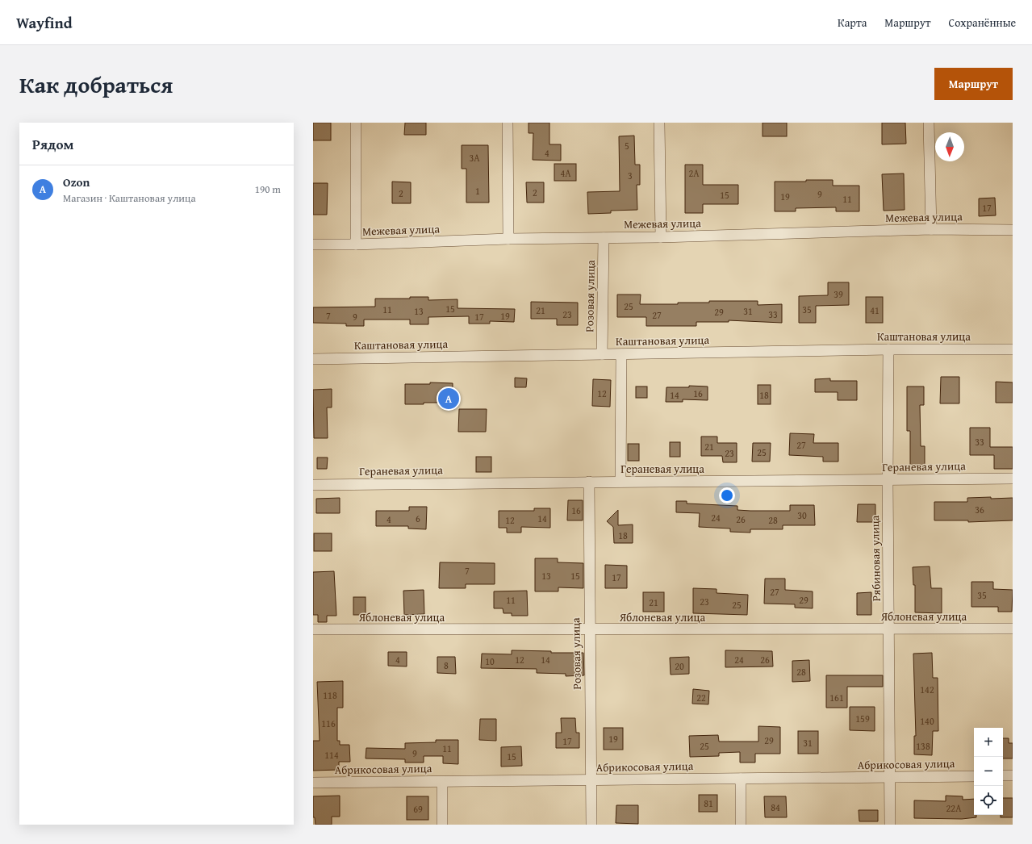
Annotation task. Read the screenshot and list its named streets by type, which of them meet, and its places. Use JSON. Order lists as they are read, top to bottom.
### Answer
{
  "streets": {
    "street": [
      "Межевая улица",
      "Розовая улица",
      "Каштановая улица",
      "Гераневая улица",
      "Рябиновая улица",
      "Яблоневая улица",
      "Абрикосовая улица"
    ]
  },
  "crossings": [
    ["Межевая улица", "Розовая улица"],
    ["Розовая улица", "Каштановая улица"],
    ["Розовая улица", "Гераневая улица"],
    ["Розовая улица", "Яблоневая улица"],
    ["Розовая улица", "Абрикосовая улица"],
    ["Каштановая улица", "Рябиновая улица"],
    ["Гераневая улица", "Рябиновая улица"],
    ["Рябиновая улица", "Яблоневая улица"],
    ["Рябиновая улица", "Абрикосовая улица"]
  ],
  "house_numbers": [
    "5",
    "4",
    "3А",
    "4А",
    "2А",
    "3",
    "1",
    "2",
    "2",
    "9",
    "15",
    "19",
    "11",
    "17",
    "39",
    "25",
    "15",
    "11",
    "35",
    "21",
    "41",
    "13",
    "31",
    "29",
    "23",
    "33",
    "27",
    "7",
    "19",
    "9",
    "17",
    "12",
    "16",
    "14",
    "18",
    "33",
    "27",
    "21",
    "25",
    "23",
    "36",
    "16",
    "30",
    "24",
    "6",
    "14",
    "4",
    "26",
    "12",
    "28",
    "18",
    "7",
    "13",
    "15",
    "17",
    "27",
    "35",
    "11",
    "29",
    "23",
    "21",
    "25",
    "4",
    "12",
    "14",
    "24",
    "26",
    "10",
    "8",
    "20",
    "28",
    "142",
    "118",
    "22",
    "161",
    "159",
    "140",
    "116",
    "19",
    "29",
    "17",
    "31",
    "25",
    "138",
    "11",
    "9",
    "114",
    "15",
    "81",
    "84",
    "22А",
    "69"
  ],
  "north": "bottom",
  "page": {
    "header": "Wayfind",
    "nav": ["Карта", "Маршрут", "Сохранённые"],
    "title": "Как добраться",
    "buttons": "Маршрут",
    "heading": "Рядом",
    "list": [
      {
        "mark": "A",
        "name": "Ozon",
        "note": "Магазин · Каштановая улица",
        "value": "190 m"
      }
    ],
    "pins": "A",
    "map_buttons": ["+", "−"]
  }
}
